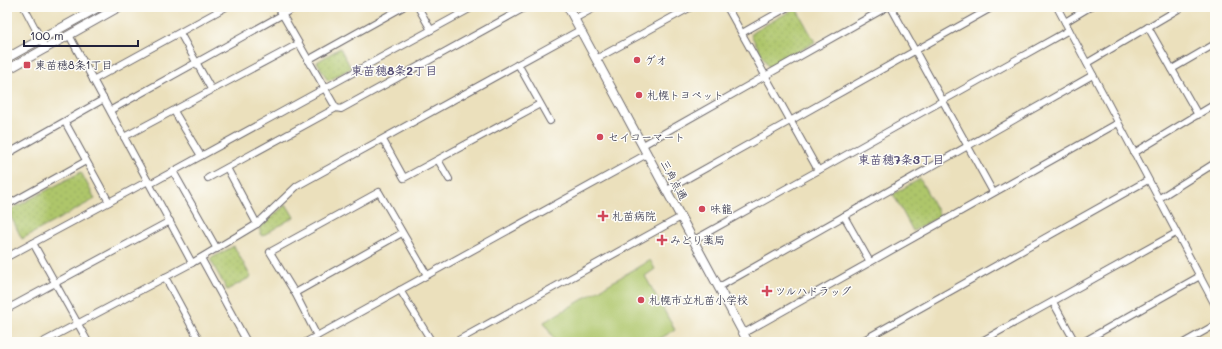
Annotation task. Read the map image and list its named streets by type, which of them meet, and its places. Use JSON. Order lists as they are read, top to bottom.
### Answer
{
  "streets": {
    "street": ["三角点通"]
  },
  "districts": ["東苗穂8条2丁目", "東苗穂7条3丁目"],
  "places": {
    "other": [
      "ゲオ",
      "札幌トヨペット",
      "セイコーマート",
      "味龍",
      "札幌市立札苗小学校"
    ],
    "transit": ["東苗穂8条1丁目"],
    "health": ["札苗病院", "みどり薬局", "ツルハドラッグ"]
  },
  "scale_bar": "100 m"
}
